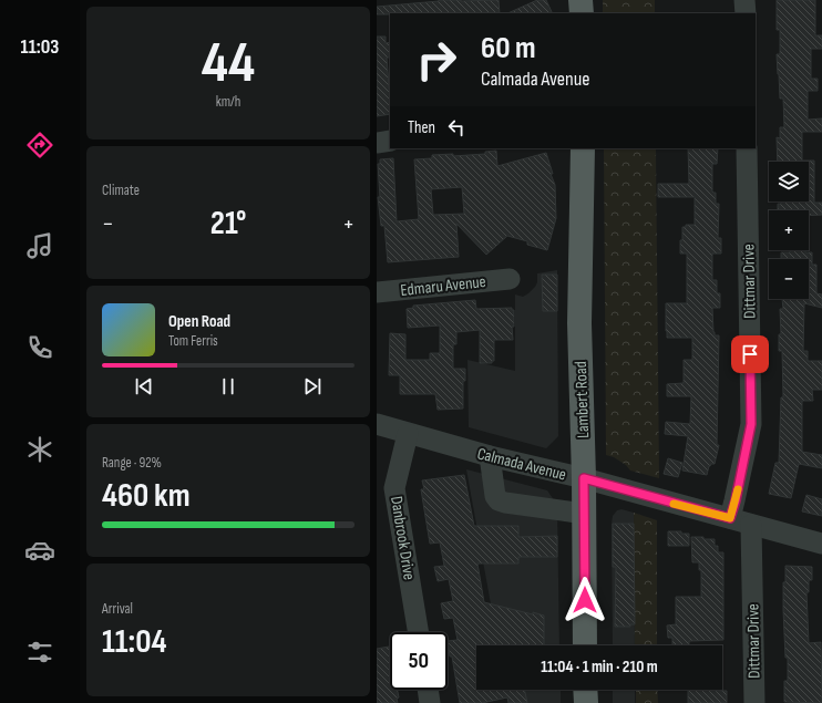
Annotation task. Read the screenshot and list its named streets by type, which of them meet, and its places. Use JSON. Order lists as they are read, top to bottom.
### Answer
{
  "streets": {
    "main road": ["Lambert Road"],
    "street": [
      "Dittmar Drive",
      "Edmaru Avenue",
      "Calmada Avenue",
      "Danbrook Drive"
    ]
  },
  "crossings": [
    ["Dittmar Drive", "Calmada Avenue"],
    ["Lambert Road", "Calmada Avenue"],
    ["Calmada Avenue", "Danbrook Drive"]
  ],
  "page": {
    "tabs": "11:03",
    "tile": [
      ["44", "km/h"],
      "Climate",
      ["Range · 92%", "460 km"],
      ["Arrival", "11:04"]
    ],
    "turn": ["60 m", "Calmada Avenue"],
    "then": "Then",
    "map_buttons": ["+", "−"],
    "heat": ["−", "21°", "+"],
    "song": ["Open Road", "Tom Ferris"],
    "limit": "50",
    "trip": "11:04 · 1 min · 210 m"
  }
}
